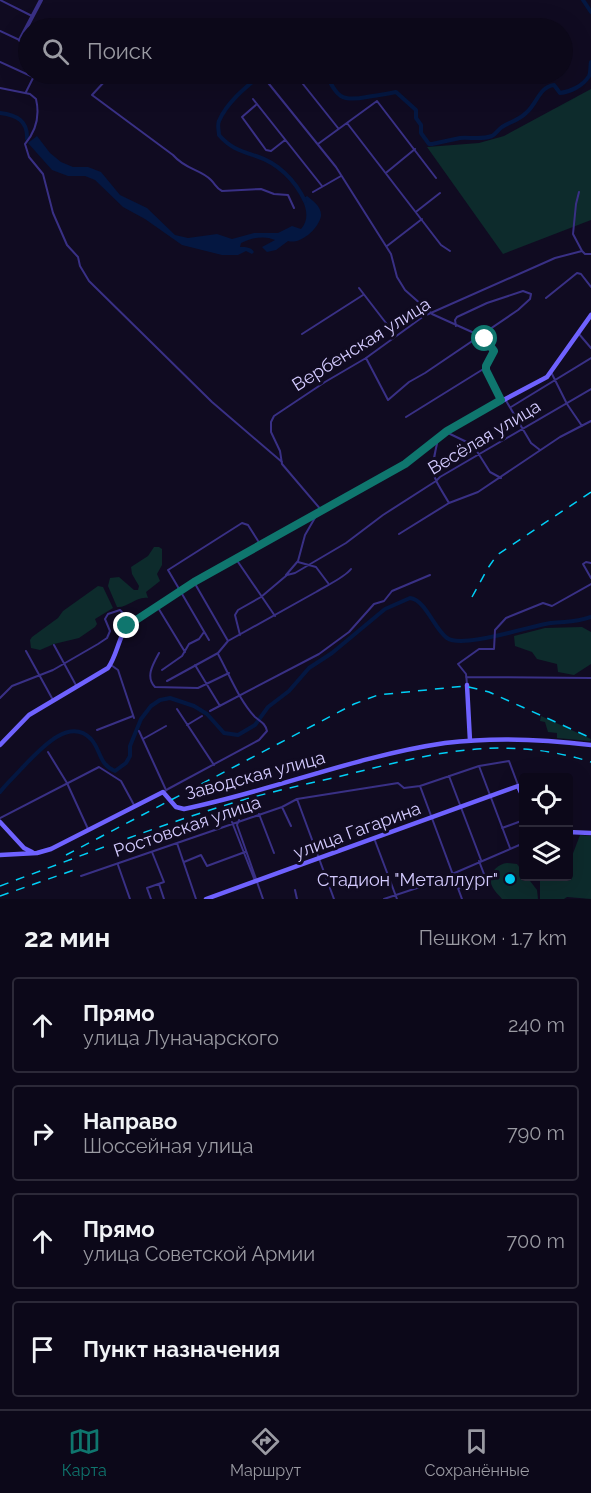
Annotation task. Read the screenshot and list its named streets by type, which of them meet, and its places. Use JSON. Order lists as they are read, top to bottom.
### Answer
{
  "streets": {
    "main road": ["Заводская улица", "улица Гагарина"],
    "street": ["Вербенская улица", "Весёлая улица", "Ростовская улица"]
  },
  "crossings": [
    ["Ростовская улица", "улица Гагарина"]
  ],
  "places": ["Стадион \"Металлург\""],
  "page": {
    "search": "Поиск",
    "heading": ["22 мин", "Пешком · 1.7 km"],
    "list": [
      ["Прямо", "улица Луначарского", "240 m"],
      ["Направо", "Шоссейная улица", "790 m"],
      ["Прямо", "улица Советской Армии", "700 m"],
      "Пункт назначения"
    ],
    "nav": ["Карта", "Маршрут", "Сохранённые"]
  }
}
